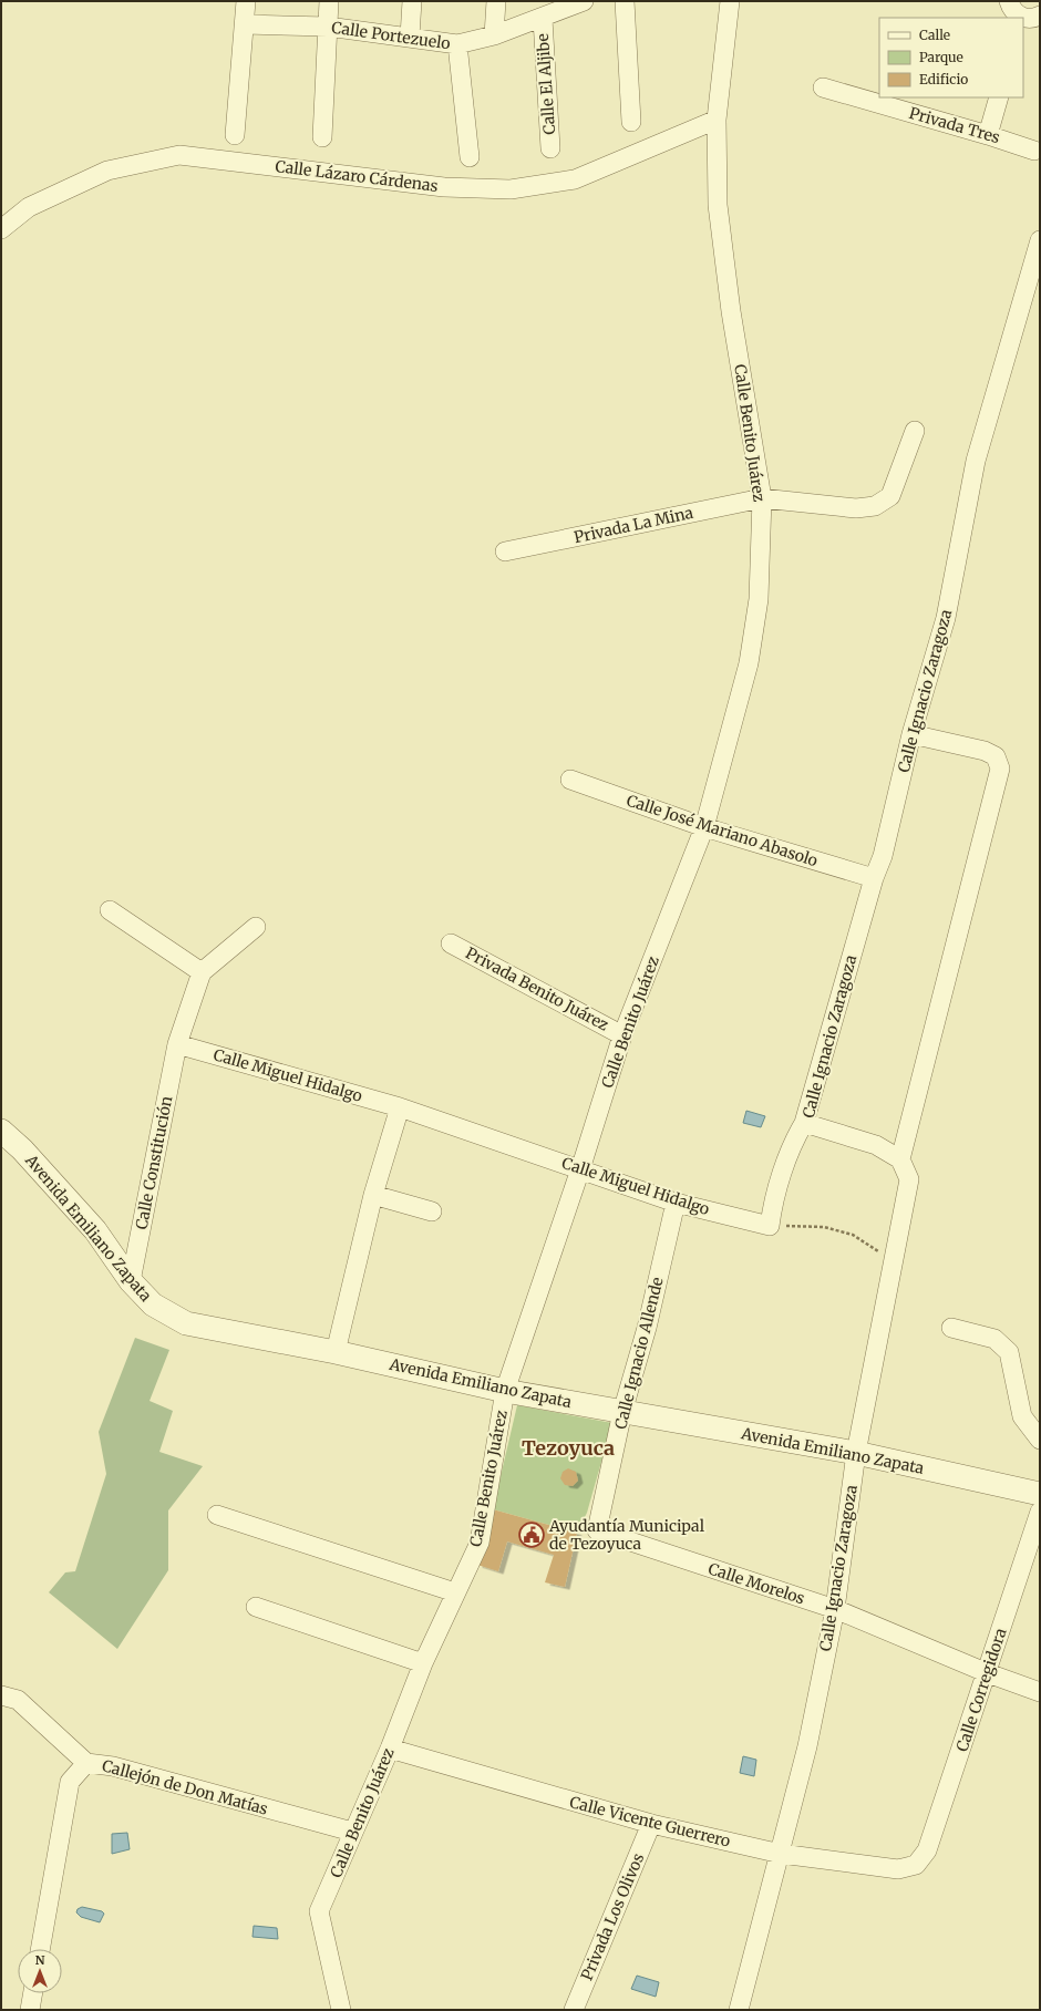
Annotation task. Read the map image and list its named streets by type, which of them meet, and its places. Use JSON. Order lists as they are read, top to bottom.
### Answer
{
  "streets": {
    "street": [
      "Calle Portezuelo",
      "Calle El Aljibe",
      "Privada Tres",
      "Calle Lázaro Cárdenas",
      "Calle Benito Juárez",
      "Privada La Mina",
      "Calle Ignacio Zaragoza",
      "Calle José Mariano Abasolo",
      "Privada Benito Juárez",
      "Calle Miguel Hidalgo",
      "Calle Constitución",
      "Avenida Emiliano Zapata",
      "Calle Ignacio Allende",
      "Calle Morelos",
      "Calle Corregidora",
      "Callejón de Don Matías",
      "Calle Vicente Guerrero",
      "Privada Los Olivos"
    ]
  },
  "crossings": [
    ["Calle Portezuelo", "Calle El Aljibe"],
    ["Calle Lázaro Cárdenas", "Calle Benito Juárez"],
    ["Calle Benito Juárez", "Privada La Mina"],
    ["Calle Benito Juárez", "Calle José Mariano Abasolo"],
    ["Calle Benito Juárez", "Privada Benito Juárez"],
    ["Calle Benito Juárez", "Calle Miguel Hidalgo"],
    ["Calle Benito Juárez", "Avenida Emiliano Zapata"],
    ["Calle Benito Juárez", "Callejón de Don Matías"],
    ["Calle Benito Juárez", "Calle Vicente Guerrero"],
    ["Calle Ignacio Zaragoza", "Calle José Mariano Abasolo"],
    ["Calle Ignacio Zaragoza", "Avenida Emiliano Zapata"],
    ["Calle Ignacio Zaragoza", "Calle Morelos"],
    ["Calle Ignacio Zaragoza", "Calle Vicente Guerrero"],
    ["Calle Miguel Hidalgo", "Calle Constitución"],
    ["Calle Miguel Hidalgo", "Calle Ignacio Allende"],
    ["Calle Constitución", "Avenida Emiliano Zapata"],
    ["Avenida Emiliano Zapata", "Calle Ignacio Allende"],
    ["Calle Ignacio Allende", "Calle Morelos"],
    ["Calle Morelos", "Calle Corregidora"],
    ["Calle Corregidora", "Calle Vicente Guerrero"],
    ["Calle Vicente Guerrero", "Privada Los Olivos"]
  ],
  "districts": ["Tezoyuca"],
  "places": {
    "public building": ["Ayudantía Municipal de Tezoyuca"]
  },
  "legend": ["Calle", "Parque", "Edificio"],
  "north": "top"
}
